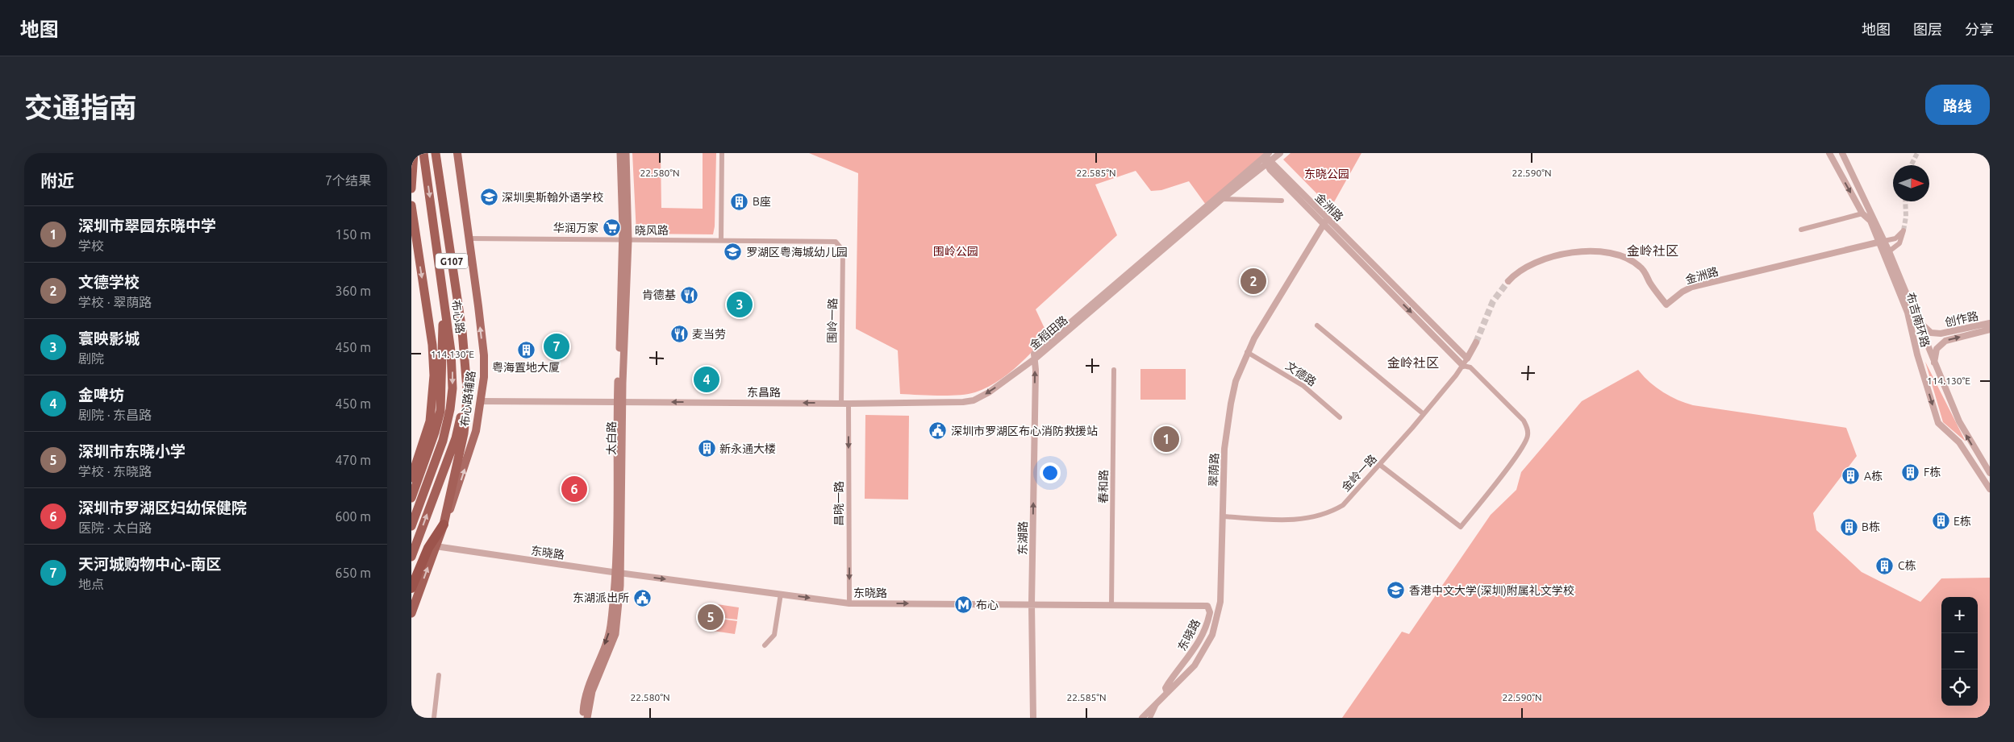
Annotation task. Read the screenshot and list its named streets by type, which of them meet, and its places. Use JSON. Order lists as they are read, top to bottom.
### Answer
{
  "streets": {
    "highway": ["G107", "布心路", "布心路辅路"],
    "main road": ["太白路"],
    "street": [
      "金洲路",
      "晓风路",
      "创作路",
      "布吉南环路",
      "围岭一路",
      "金稻田路",
      "文德路",
      "东昌路",
      "翠荫路",
      "金岭一路",
      "春和路",
      "昌晓一路",
      "东湖路",
      "东晓路"
    ]
  },
  "crossings": [
    ["金洲路", "布吉南环路"],
    ["金洲路", "金稻田路"],
    ["金洲路", "翠荫路"],
    ["金洲路", "金岭一路"],
    ["晓风路", "围岭一路"],
    ["晓风路", "布心路辅路"],
    ["晓风路", "太白路"],
    ["布心路", "布心路辅路"],
    ["创作路", "布吉南环路"],
    ["围岭一路", "东昌路"],
    ["金稻田路", "东昌路"],
    ["金稻田路", "东湖路"],
    ["文德路", "翠荫路"],
    ["东昌路", "布心路辅路"],
    ["东昌路", "太白路"],
    ["东昌路", "昌晓一路"],
    ["东昌路", "东湖路"],
    ["布心路辅路", "东晓路"],
    ["太白路", "东晓路"],
    ["翠荫路", "金岭一路"],
    ["翠荫路", "东晓路"],
    ["春和路", "东晓路"],
    ["昌晓一路", "东晓路"],
    ["东湖路", "东晓路"]
  ],
  "one_way": [
    "创作路",
    "东昌路",
    "布心路辅路",
    "昌晓一路",
    "东湖路",
    "东晓路"
  ],
  "districts": ["金岭社区", "金岭社区"],
  "parks": ["东晓公园", "围岭公园"],
  "places": {
    "school or university": ["深圳奥斯翰外语学校", "罗湖区粤海城幼儿园", "香港中文大学(深圳)附属礼文学校"],
    "building": [
      "B座",
      "粤海置地大厦",
      "新永通大楼",
      "F栋",
      "A栋",
      "E栋",
      "B栋",
      "C栋"
    ],
    "supermarket": ["华润万家"],
    "restaurant": ["肯德基", "麦当劳"],
    "public building": ["深圳市罗湖区布心消防救援站", "东湖派出所"],
    "metro station": ["布心"]
  },
  "north": "right",
  "page": {
    "header": "地图",
    "nav": ["地图", "图层", "分享"],
    "title": "交通指南",
    "buttons": "路线",
    "heading": ["附近", "7个结果"],
    "list": [
      {
        "mark": "1",
        "name": "深圳市翠园东晓中学",
        "note": "学校",
        "value": "150 m"
      },
      {
        "mark": "2",
        "name": "文德学校",
        "note": "学校 · 翠荫路",
        "value": "360 m"
      },
      {
        "mark": "3",
        "name": "寰映影城",
        "note": "剧院",
        "value": "450 m"
      },
      {
        "mark": "4",
        "name": "金啤坊",
        "note": "剧院 · 东昌路",
        "value": "450 m"
      },
      {
        "mark": "5",
        "name": "深圳市东晓小学",
        "note": "学校 · 东晓路",
        "value": "470 m"
      },
      {
        "mark": "6",
        "name": "深圳市罗湖区妇幼保健院",
        "note": "医院 · 太白路",
        "value": "600 m"
      },
      {
        "mark": "7",
        "name": "天河城购物中心-南区",
        "note": "地点",
        "value": "650 m"
      }
    ],
    "pins": [
      "2",
      "3",
      "7",
      "4",
      "1",
      "6",
      "5"
    ],
    "map_buttons": ["+", "−"]
  },
  "coordinates": [
    "22.580°N",
    "22.585°N",
    "22.590°N",
    "114.130°E"
  ]
}
